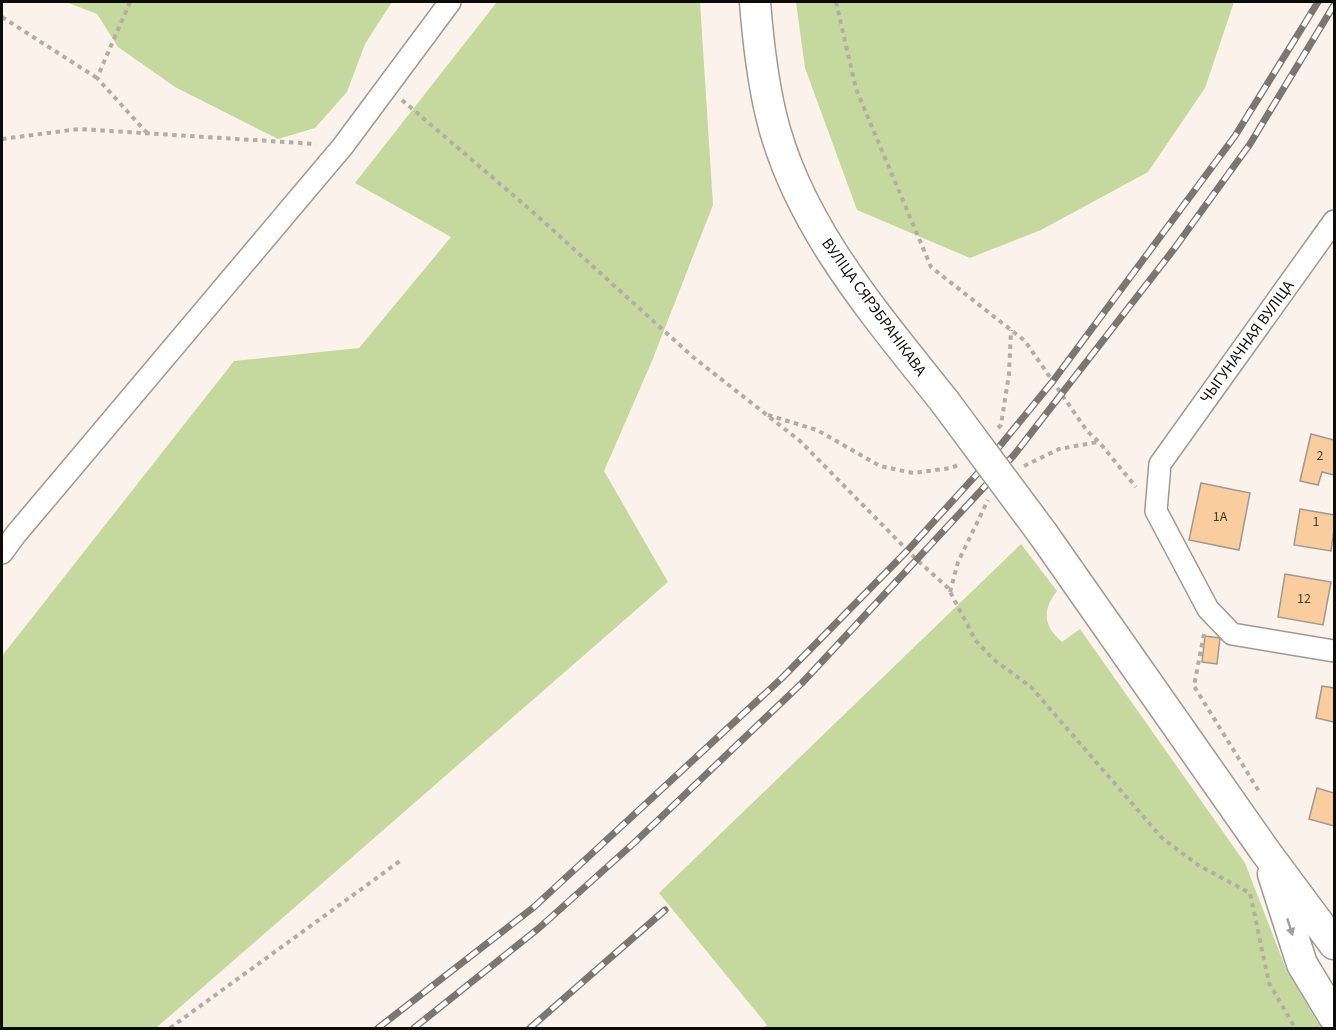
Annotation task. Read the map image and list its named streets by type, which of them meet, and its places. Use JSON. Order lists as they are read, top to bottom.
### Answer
{
  "streets": {
    "street": ["ВУЛІЦА СЯРЭБРАНІКАВА", "ЧЫГУНАЧНАЯ ВУЛІЦА"]
  },
  "house_numbers": [
    "2",
    "1А",
    "1",
    "12"
  ]
}
